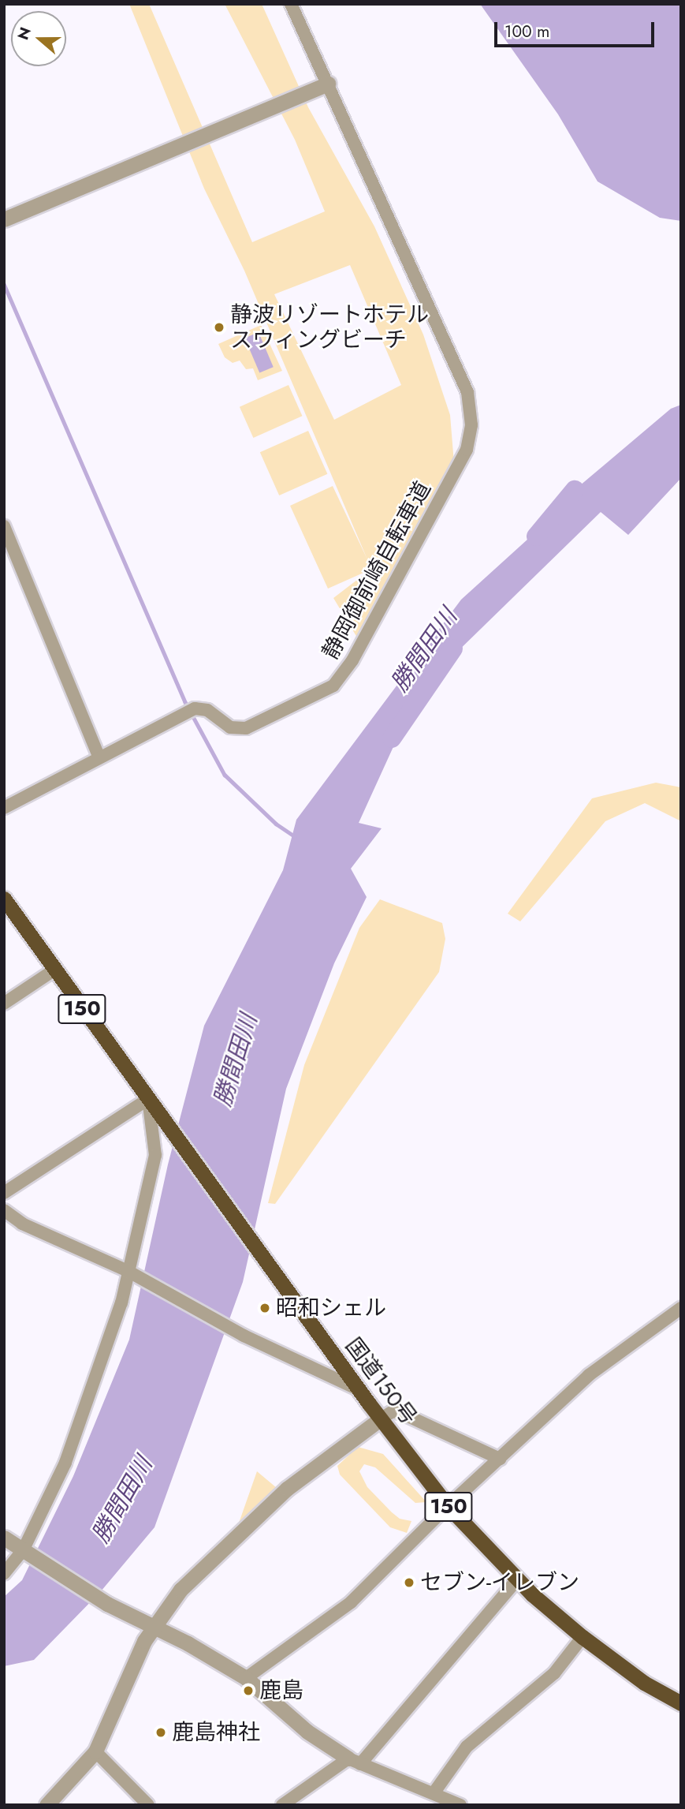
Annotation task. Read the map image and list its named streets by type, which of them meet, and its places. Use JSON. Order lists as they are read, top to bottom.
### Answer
{
  "streets": {
    "highway": ["150", "国道150号"],
    "street": ["静岡御前崎自転車道"]
  },
  "water": ["勝間田川"],
  "places": [
    "静波リゾートホテル スウィングビーチ",
    "昭和シェル",
    "セブン-イレブン",
    "鹿島",
    "鹿島神社"
  ],
  "scale_bar": "100 m",
  "north": "left"
}
